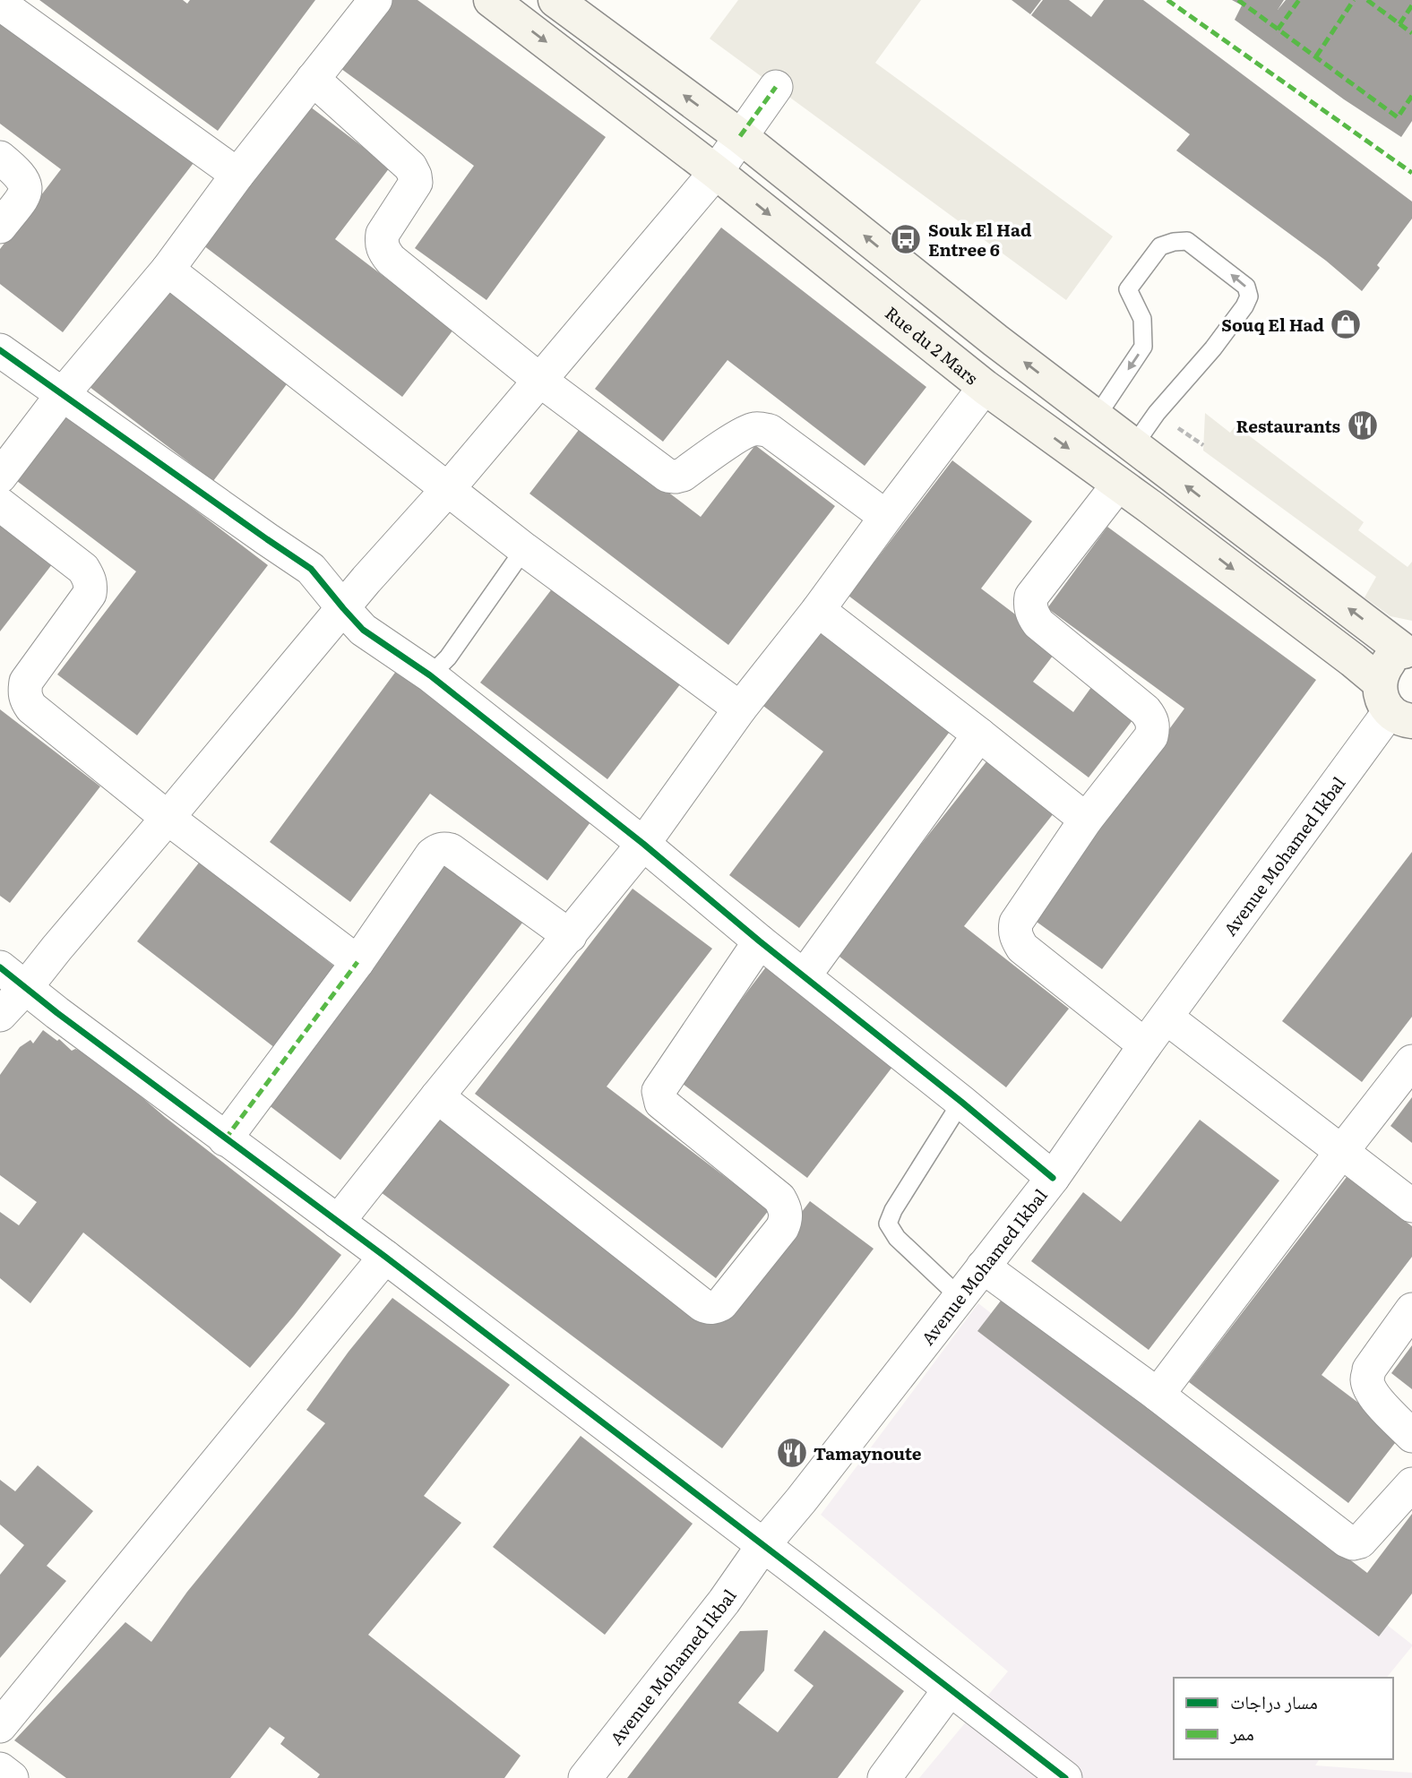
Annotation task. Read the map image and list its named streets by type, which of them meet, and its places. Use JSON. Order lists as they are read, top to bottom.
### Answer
{
  "streets": {
    "street": ["Rue du 2 Mars", "Avenue Mohamed Ikbal"]
  },
  "crossings": [
    ["Rue du 2 Mars", "Avenue Mohamed Ikbal"]
  ],
  "places": {
    "bus stop": ["Souk El Had Entree 6"],
    "shop": ["Souq El Had"],
    "restaurant": ["Restaurants", "Tamaynoute"]
  },
  "legend": ["مسار دراجات", "ممر"]
}
